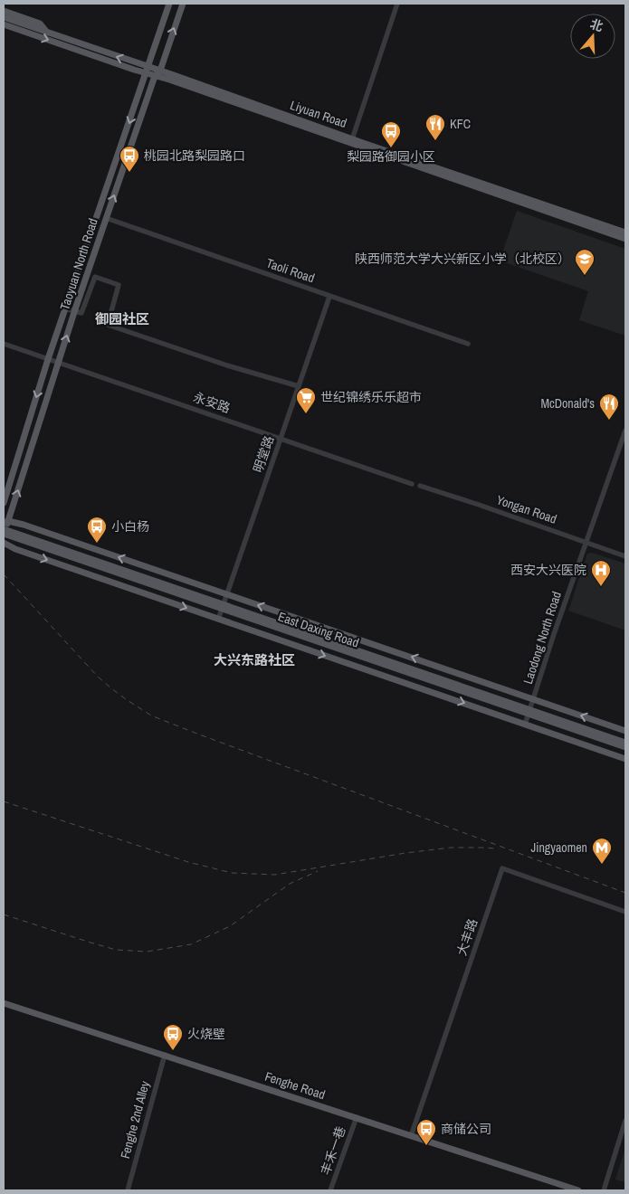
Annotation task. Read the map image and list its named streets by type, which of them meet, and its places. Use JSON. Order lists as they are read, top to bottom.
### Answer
{
  "streets": {
    "main road": [
      "Liyuan Road",
      "Taoyuan North Road",
      "East Daxing Road",
      "Fenghe Road"
    ],
    "street": [
      "Taoli Road",
      "永安路",
      "明堂路",
      "Yongan Road",
      "Laodong North Road",
      "大丰路",
      "Fenghe 2nd Alley",
      "丰禾一巷"
    ]
  },
  "crossings": [
    ["Liyuan Road", "Taoyuan North Road"],
    ["Taoyuan North Road", "Taoli Road"],
    ["Taoyuan North Road", "永安路"],
    ["Taoyuan North Road", "East Daxing Road"],
    ["Taoli Road", "明堂路"],
    ["永安路", "明堂路"],
    ["明堂路", "East Daxing Road"],
    ["Yongan Road", "Laodong North Road"],
    ["East Daxing Road", "Laodong North Road"],
    ["大丰路", "Fenghe Road"],
    ["Fenghe Road", "Fenghe 2nd Alley"],
    ["Fenghe Road", "丰禾一巷"]
  ],
  "districts": ["御园社区", "大兴东路社区"],
  "places": {
    "restaurant": ["KFC", "McDonald's"],
    "bus stop": [
      "梨园路御园小区",
      "桃园北路梨园路口",
      "小白杨",
      "火烧壁",
      "商储公司"
    ],
    "school or university": ["陕西师范大学大兴新区小学（北校区）"],
    "supermarket": ["世纪锦绣乐乐超市"],
    "hospital": ["西安大兴医院"],
    "metro station": ["Jingyaomen"]
  },
  "north": "top"
}
